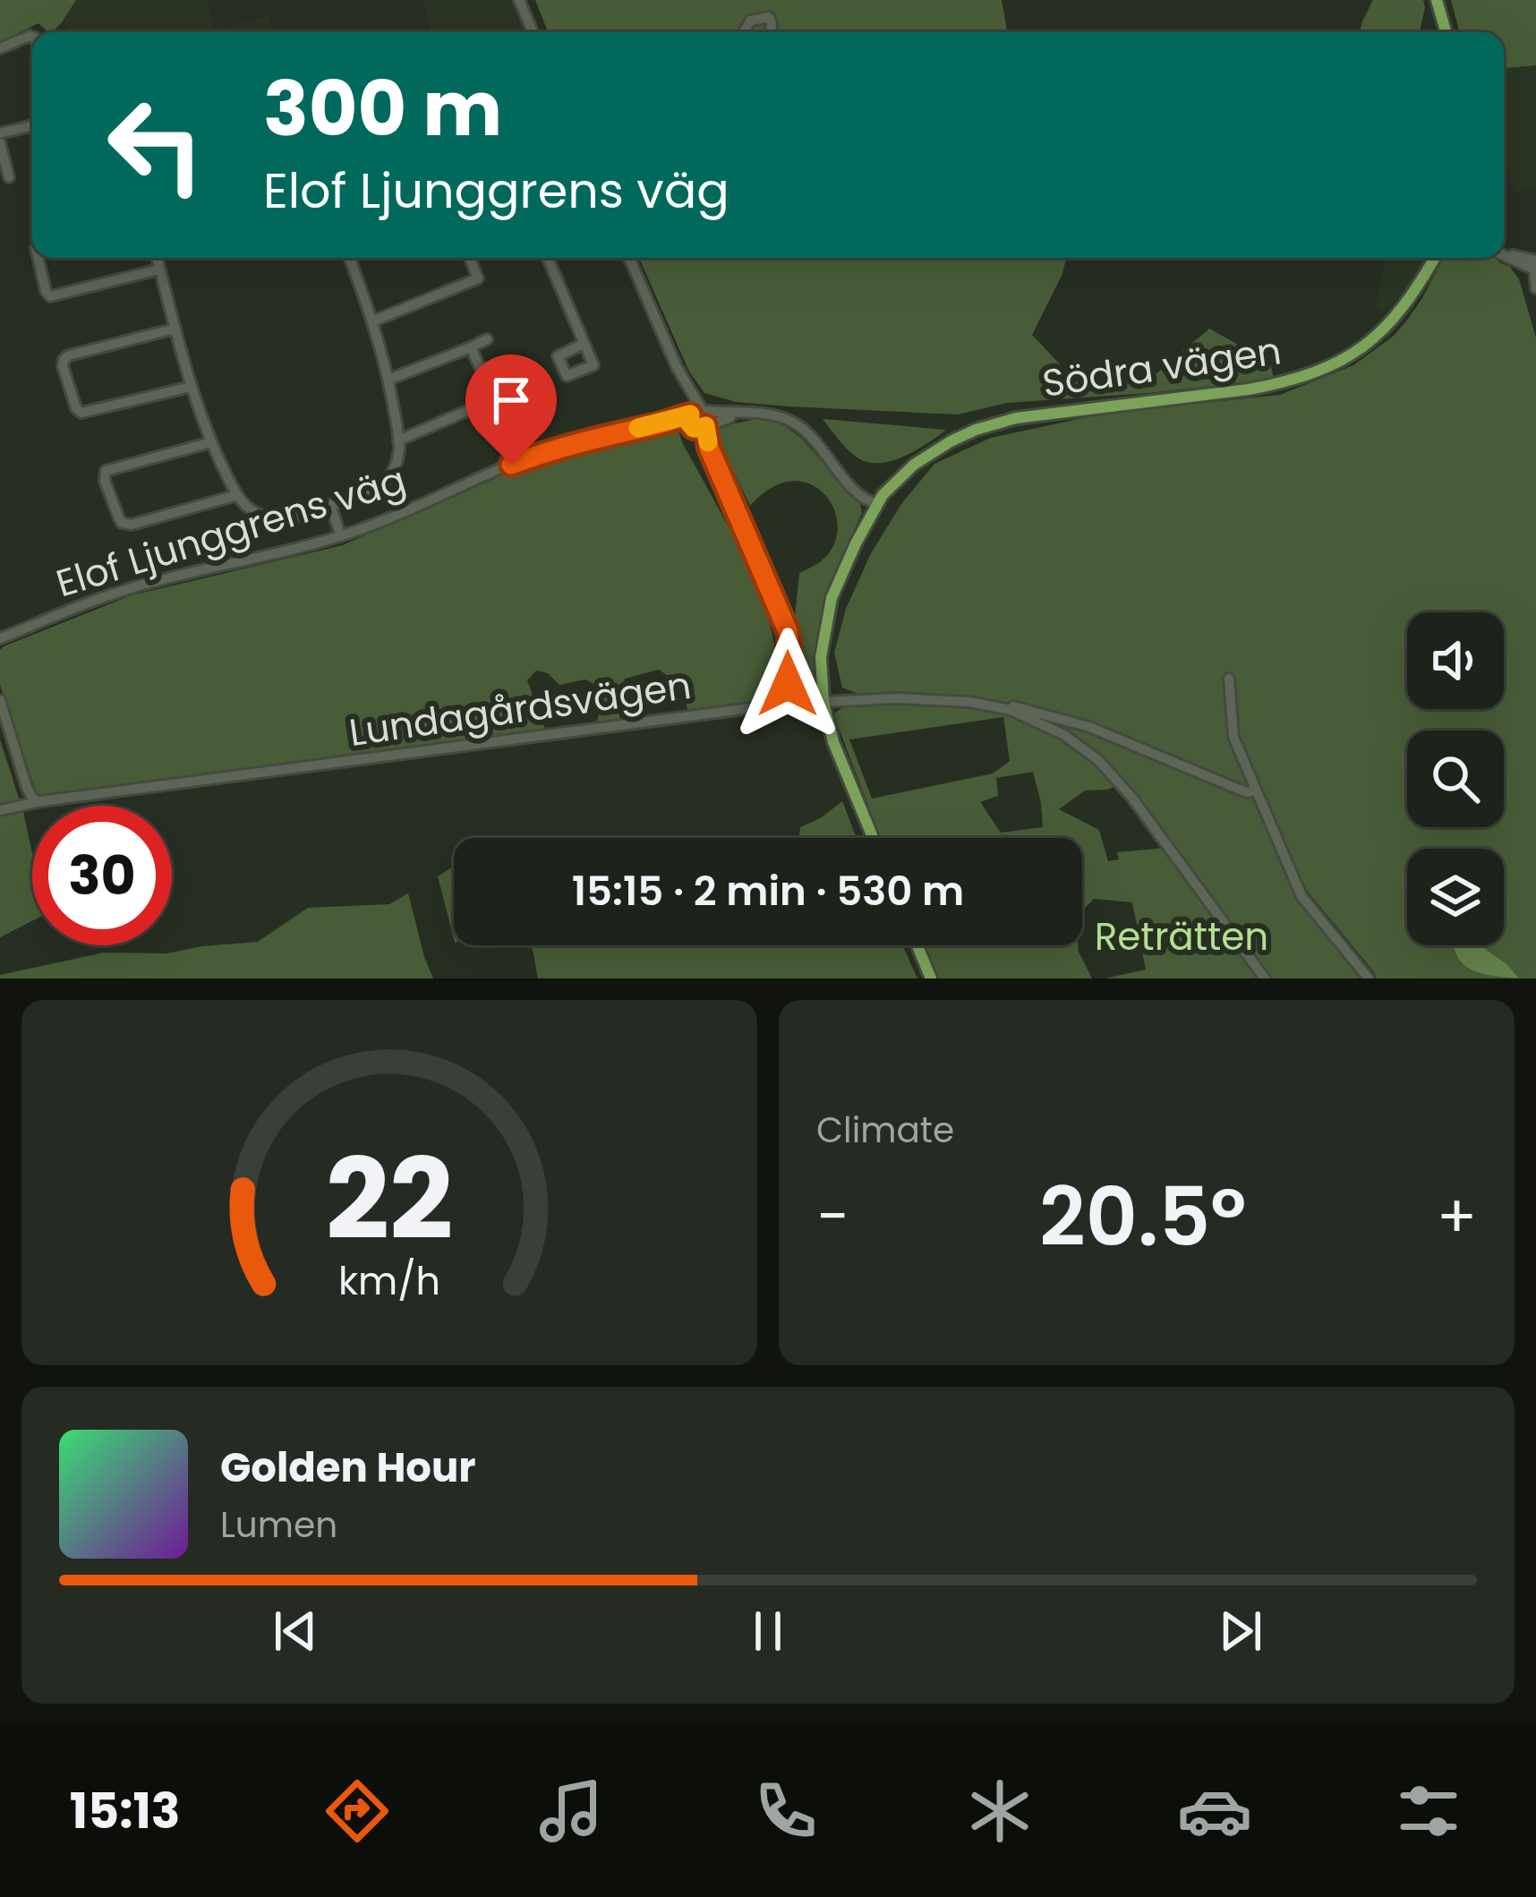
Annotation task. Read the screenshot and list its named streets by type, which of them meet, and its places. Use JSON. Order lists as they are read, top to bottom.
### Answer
{
  "streets": {
    "main road": ["Södra vägen"],
    "street": ["Elof Ljunggrens väg", "Lundagårdsvägen"]
  },
  "crossings": [
    ["Elof Ljunggrens väg", "Lundagårdsvägen"]
  ],
  "parks": ["Reträtten"],
  "page": {
    "turn": ["300 m", "Elof Ljunggrens väg"],
    "limit": "30",
    "trip": "15:15 · 2 min · 530 m",
    "tile": "Climate",
    "heat": ["−", "20.5°", "+"],
    "song": ["Golden Hour", "Lumen"],
    "tabs": "15:13",
    "gauge": ["22", "km/h"]
  }
}
